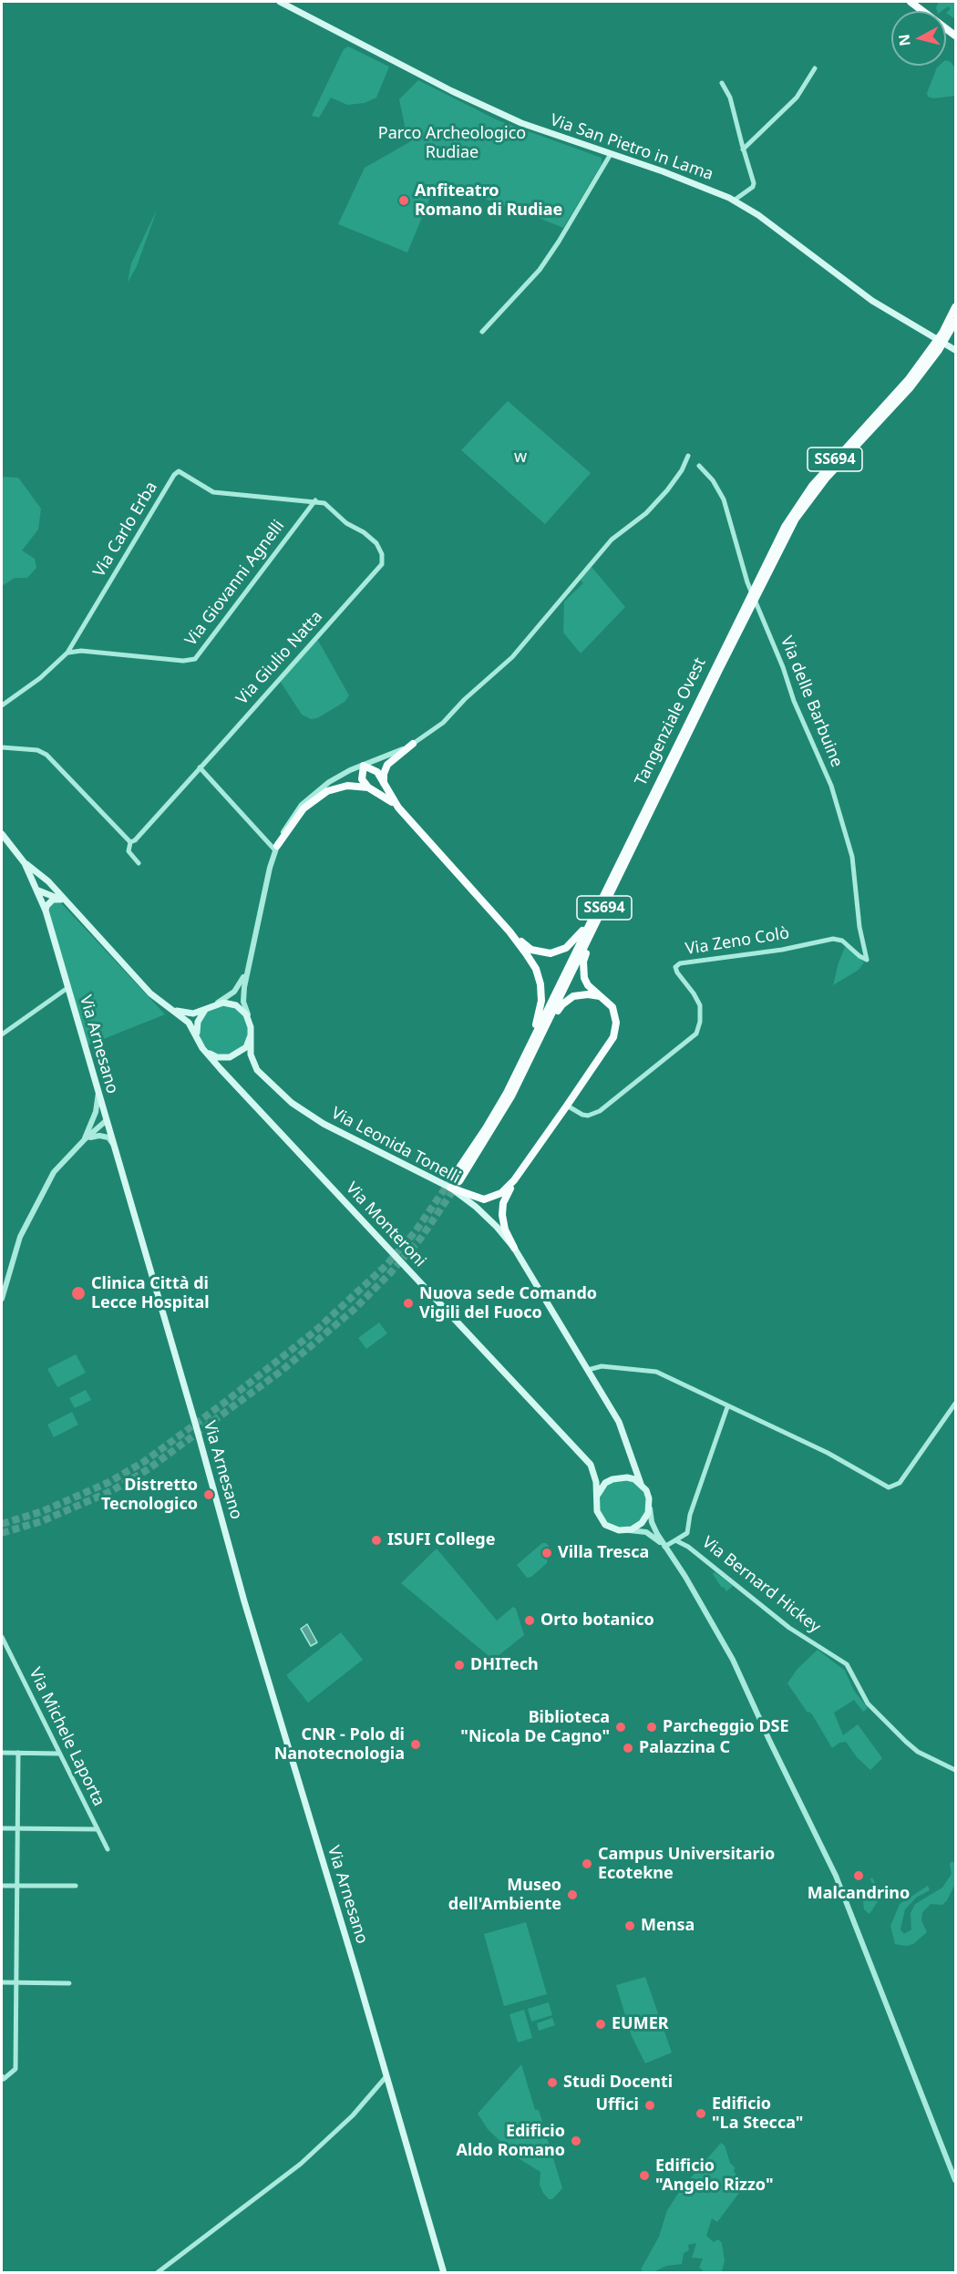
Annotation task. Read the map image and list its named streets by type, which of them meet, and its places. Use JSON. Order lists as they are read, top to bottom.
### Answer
{
  "streets": {
    "highway": ["SS694", "Tangenziale Ovest"],
    "main road": [
      "Via San Pietro in Lama",
      "Via Arnesano",
      "Via Leonida Tonelli",
      "Via Monteroni"
    ],
    "street": [
      "Via Carlo Erba",
      "Via Giovanni Agnelli",
      "Via Giulio Natta",
      "Via delle Barbuine",
      "Via Zeno Colò",
      "Via Bernard Hickey",
      "Via Michele Laporta"
    ]
  },
  "crossings": [
    ["Via Carlo Erba", "Via Giovanni Agnelli"],
    ["Via Carlo Erba", "Via Giulio Natta"],
    ["Via Giovanni Agnelli", "Via Giulio Natta"],
    ["Via delle Barbuine", "Via Zeno Colò"],
    ["Via Arnesano", "Via Monteroni"],
    ["Via Leonida Tonelli", "Via Monteroni"]
  ],
  "parks": ["Parco Archeologico Rudiae", "w"],
  "places": [
    "Anfiteatro Romano di Rudiae",
    "Clinica Città di Lecce Hospital",
    "Nuova sede Comando Vigili del Fuoco",
    "Distretto Tecnologico",
    "ISUFI College",
    "Villa Tresca",
    "Orto botanico",
    "DHITech",
    "Biblioteca \"Nicola De Cagno\"",
    "Parcheggio DSE",
    "CNR - Polo di Nanotecnologia",
    "Palazzina C",
    "Campus Universitario Ecotekne",
    "Malcandrino",
    "Museo dell'Ambiente",
    "Mensa",
    "EUMER",
    "Studi Docenti",
    "Uffici",
    "Edificio \"La Stecca\"",
    "Edificio Aldo Romano",
    "Edificio \"Angelo Rizzo\""
  ],
  "north": "left"
}
